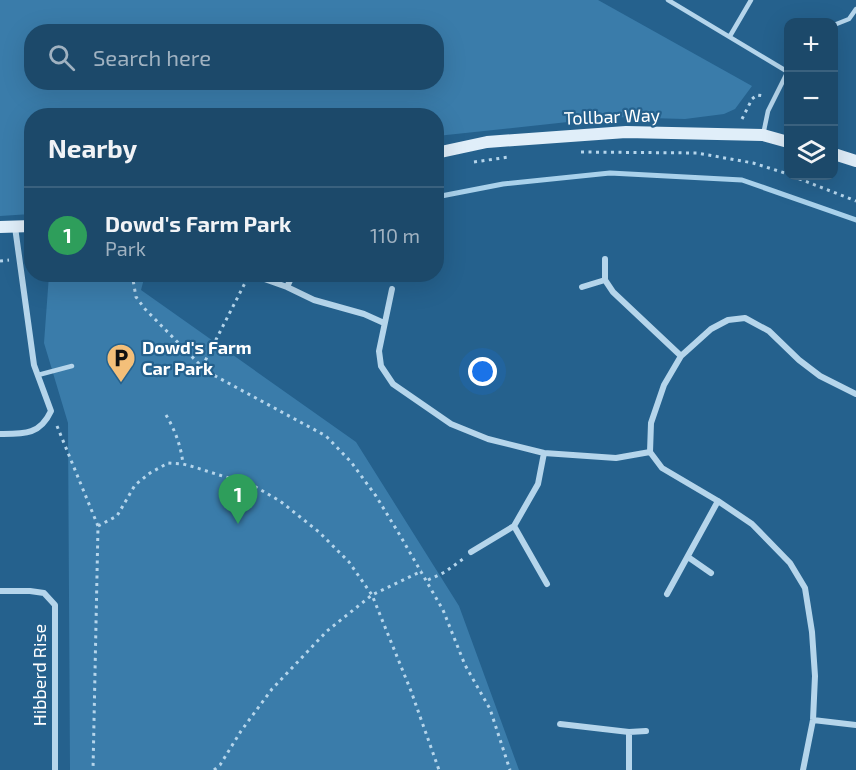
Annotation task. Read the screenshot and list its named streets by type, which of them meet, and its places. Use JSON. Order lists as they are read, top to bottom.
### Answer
{
  "streets": {
    "main road": ["Tollbar Way"],
    "street": ["Hibberd Rise"]
  },
  "places": {
    "parking": ["Dowd's Farm Car Park"]
  },
  "page": {
    "map_buttons": ["+", "−"],
    "search": "Search here",
    "heading": "Nearby",
    "list": [
      {
        "mark": "1",
        "name": "Dowd's Farm Park",
        "note": "Park",
        "value": "110 m"
      }
    ],
    "pins": "1"
  }
}
